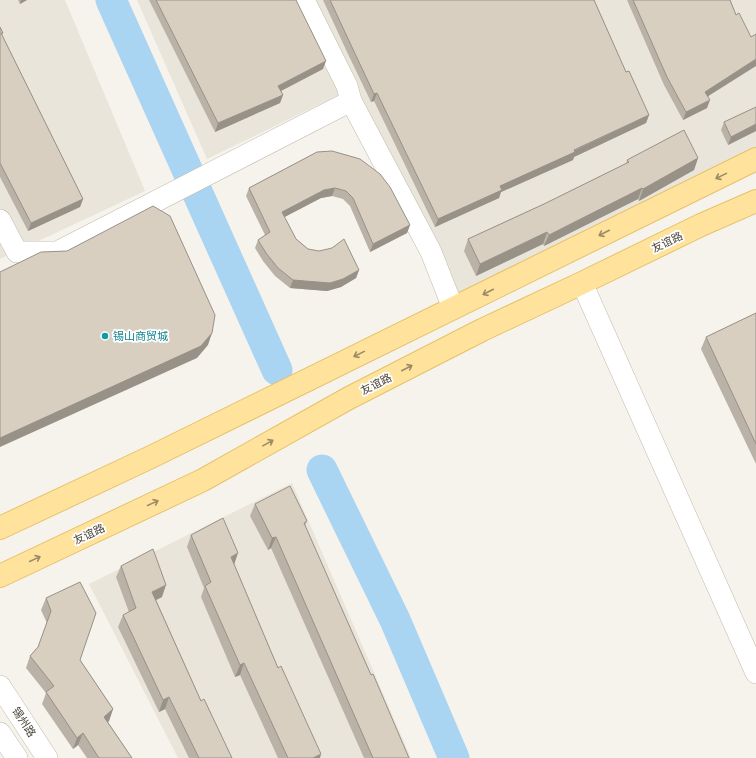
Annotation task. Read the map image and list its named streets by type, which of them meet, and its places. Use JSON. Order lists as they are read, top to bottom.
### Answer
{
  "streets": {
    "main road": ["友谊路"],
    "street": ["锡州路"]
  },
  "places": ["锡山商贸城"]
}
